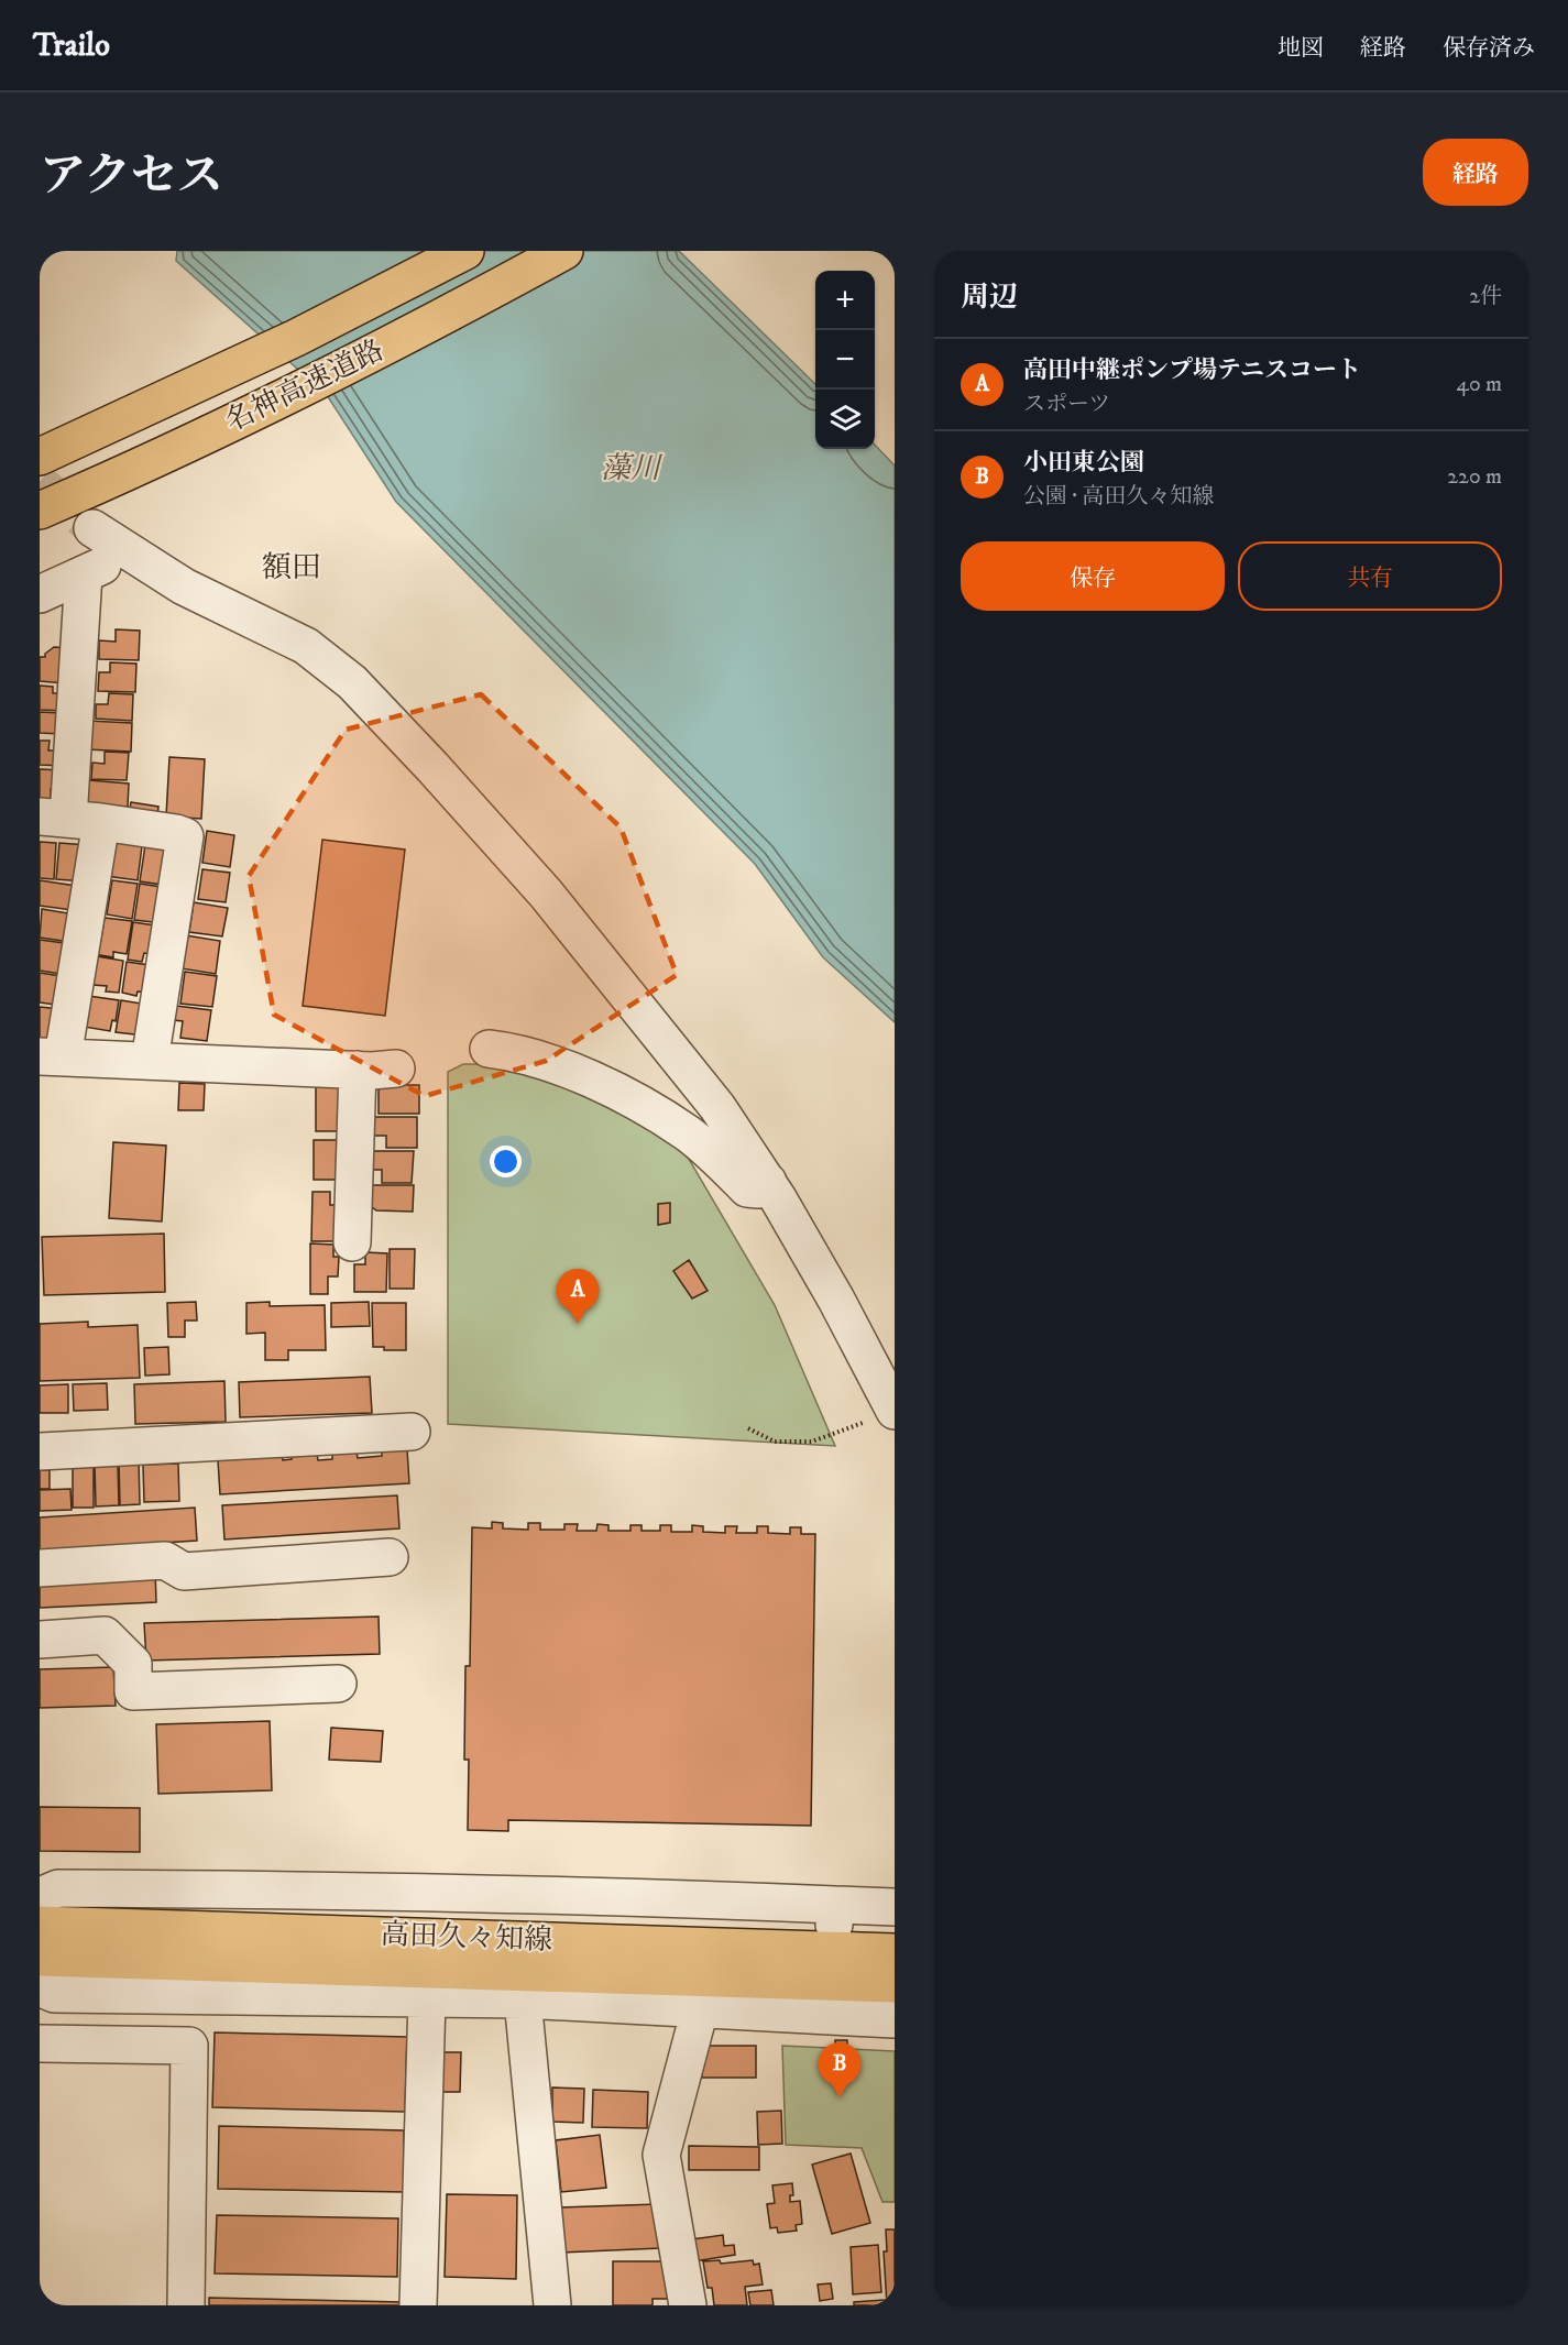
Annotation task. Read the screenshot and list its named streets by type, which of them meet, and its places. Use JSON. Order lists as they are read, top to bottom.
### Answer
{
  "streets": {
    "main road": ["名神高速道路", "高田久々知線"]
  },
  "districts": ["額田"],
  "water": ["藻川"],
  "page": {
    "header": "Trailo",
    "nav": ["地図", "経路", "保存済み"],
    "title": "アクセス",
    "buttons": [
      "経路",
      ["保存", "共有"]
    ],
    "heading": ["周辺", "2件"],
    "map_buttons": ["+", "−"],
    "list": [
      {
        "mark": "A",
        "name": "高田中継ポンプ場テニスコート",
        "note": "スポーツ",
        "value": "40 m"
      },
      {
        "mark": "B",
        "name": "小田東公園",
        "note": "公園 · 高田久々知線",
        "value": "220 m"
      }
    ],
    "pins": ["A", "B"]
  }
}
